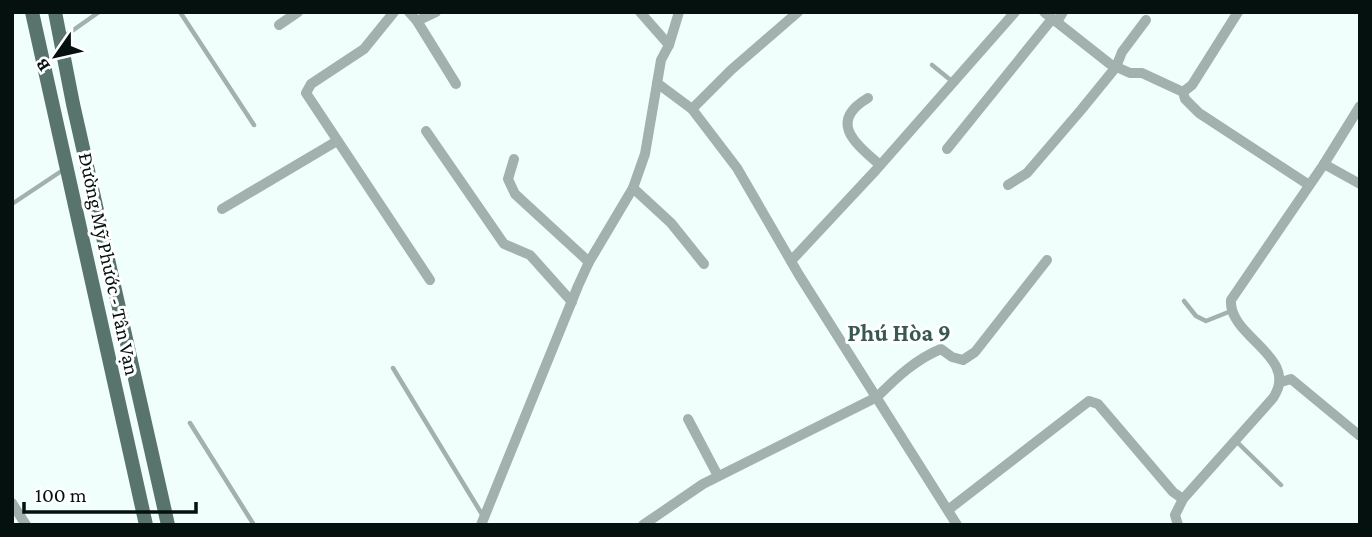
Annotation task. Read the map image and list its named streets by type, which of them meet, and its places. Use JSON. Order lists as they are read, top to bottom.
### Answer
{
  "streets": {
    "main road": ["Đường Mỹ Phước - Tân Vạn"]
  },
  "districts": ["Phú Hòa 9"],
  "scale_bar": "100 m",
  "north": "bottom left"
}
